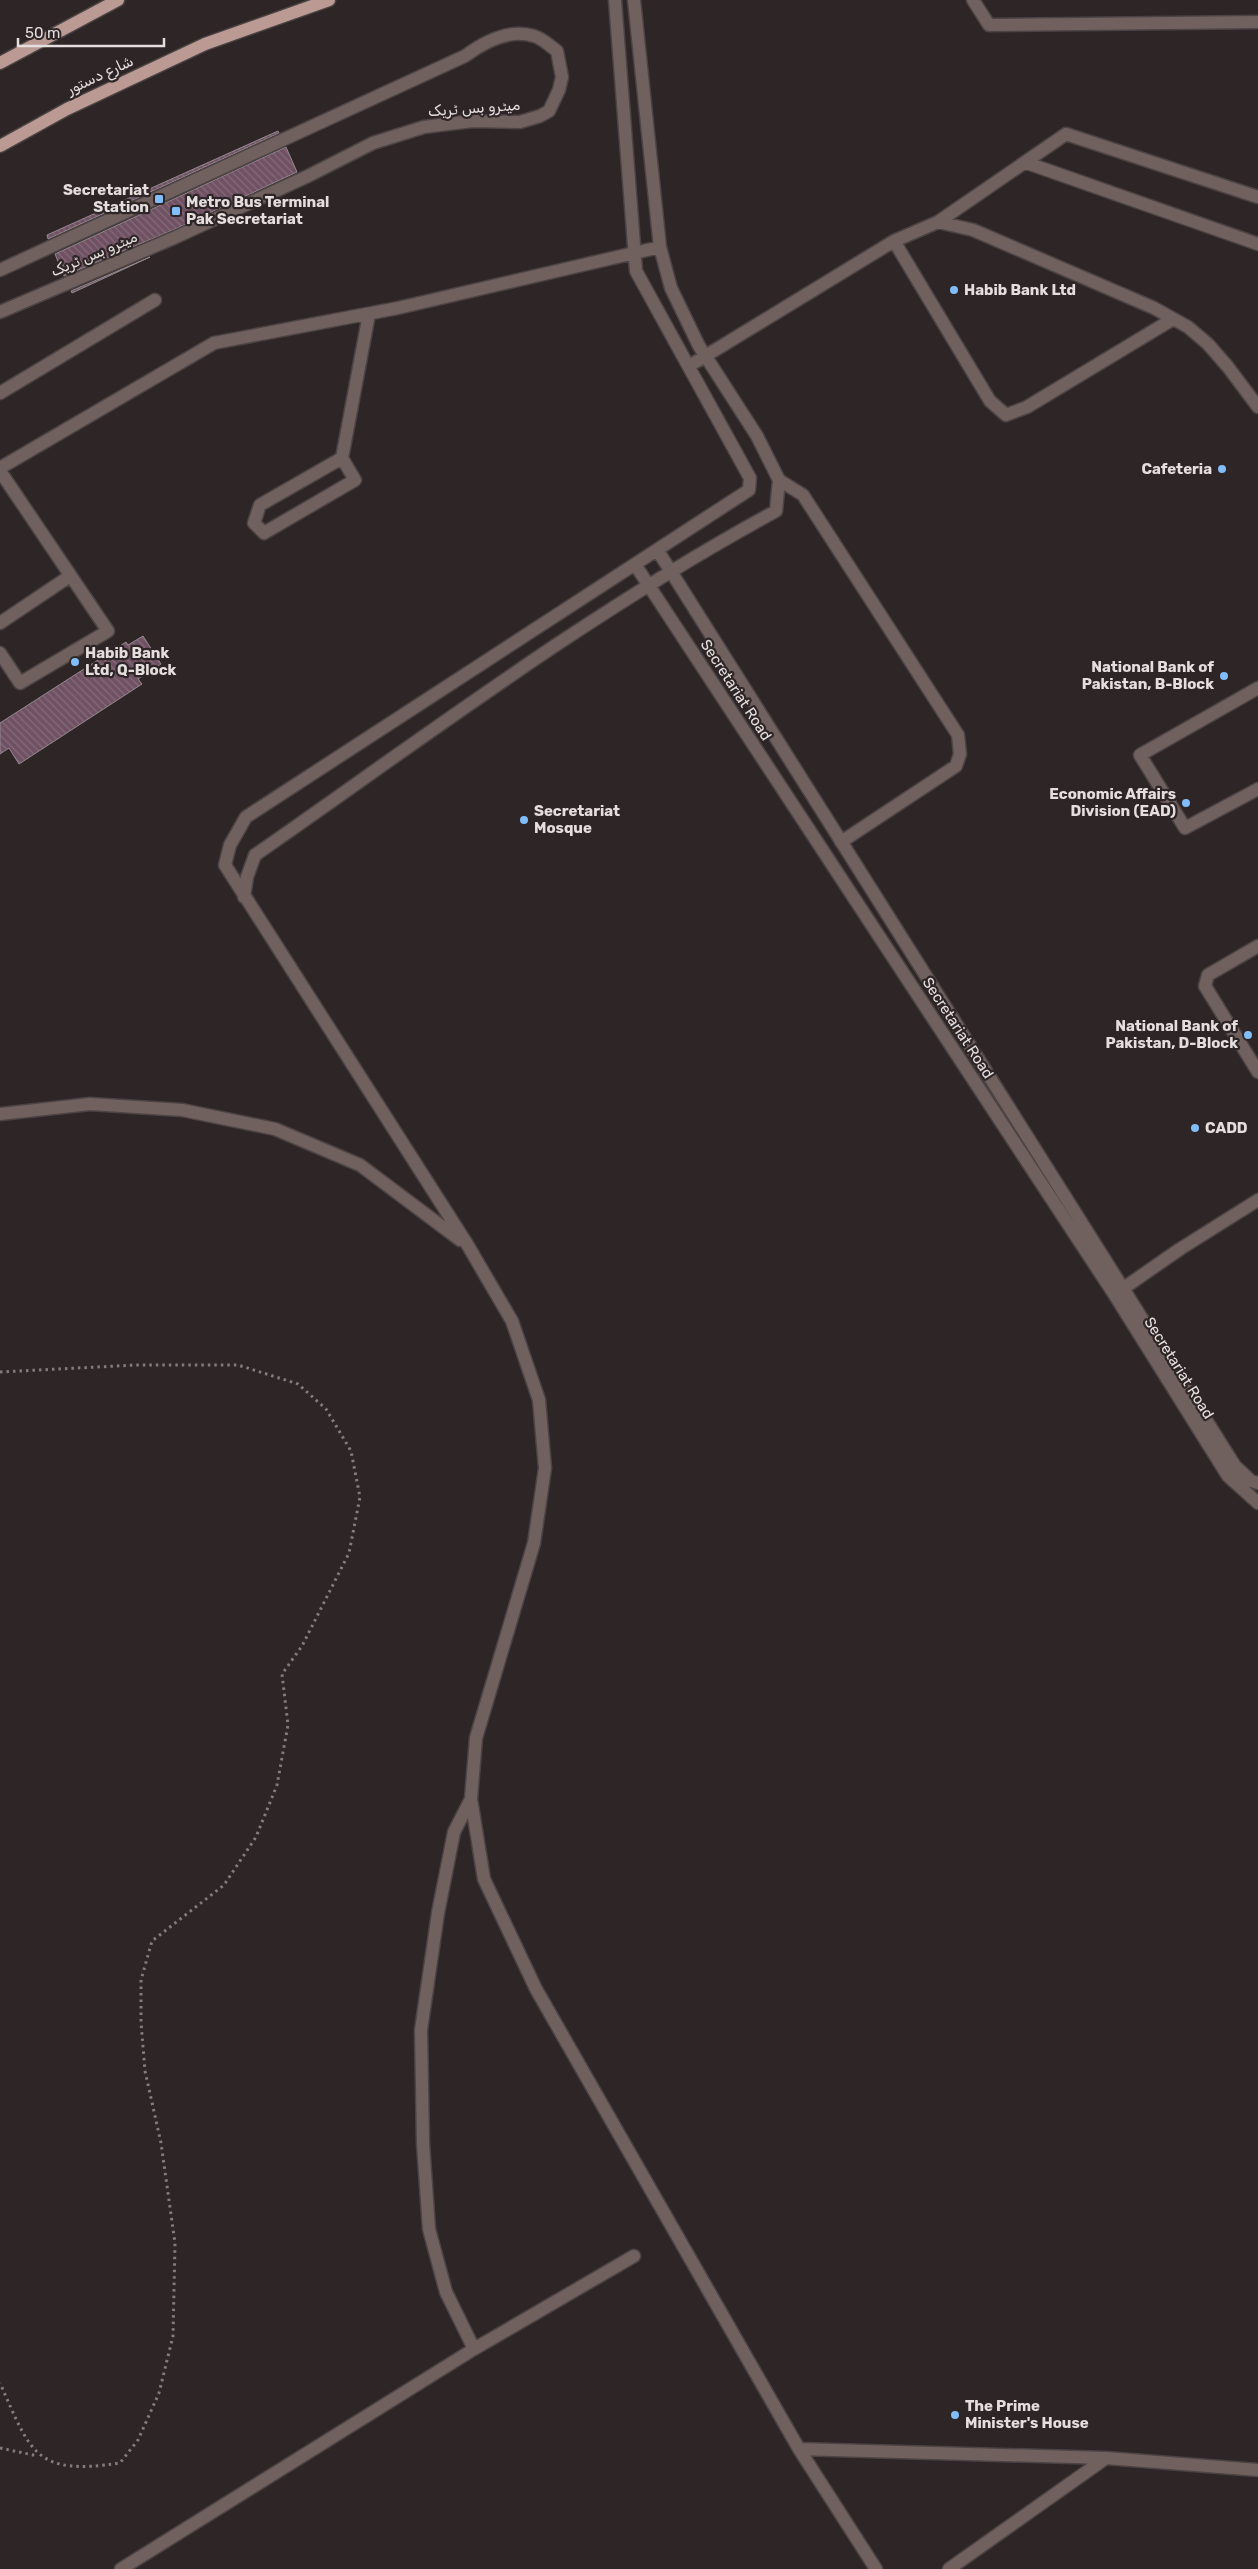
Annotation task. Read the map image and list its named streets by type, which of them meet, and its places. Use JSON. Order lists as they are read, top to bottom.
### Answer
{
  "streets": {
    "main road": ["شارع دستور"],
    "street": ["میٹرو بس ٹریک", "Secretariat Road"]
  },
  "places": {
    "transit": ["Secretariat Station", "Metro Bus Terminal Pak Secretariat"],
    "other": [
      "Habib Bank Ltd",
      "Cafeteria",
      "Habib Bank Ltd, Q-Block",
      "National Bank of Pakistan, B-Block",
      "Economic Affairs Division (EAD)",
      "Secretariat Mosque",
      "National Bank of Pakistan, D-Block",
      "CADD",
      "The Prime Minister's House"
    ]
  },
  "scale_bar": "50 m"
}
